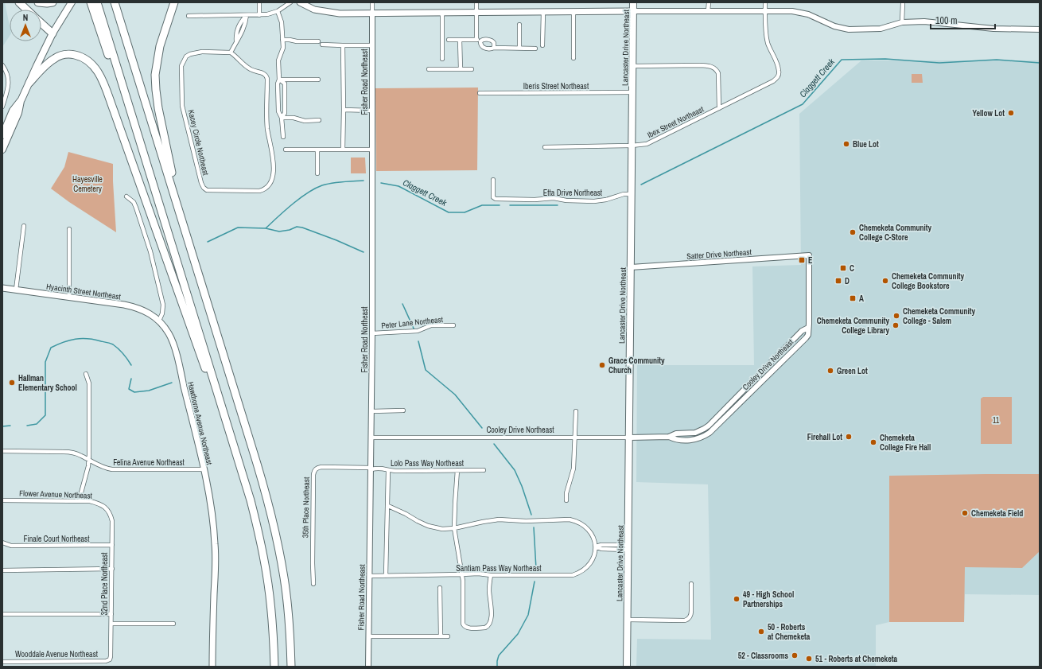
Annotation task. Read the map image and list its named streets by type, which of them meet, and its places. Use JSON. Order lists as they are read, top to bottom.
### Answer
{
  "streets": {
    "main road": ["Lancaster Drive Northeast", "Hyacinth Street Northeast", "Hawthorne Avenue Northeast"],
    "street": [
      "Fisher Road Northeast",
      "Iberis Street Northeast",
      "Ibex Street Northeast",
      "Kacey Circle Northeast",
      "Etta Drive Northeast",
      "Satter Drive Northeast",
      "Peter Lane Northeast",
      "Cooley Drive Northeast",
      "Felina Avenue Northeast",
      "Lolo Pass Way Northeast",
      "Flower Avenue Northeast",
      "35th Place Northeast",
      "Finale Court Northeast",
      "Santiam Pass Way Northeast",
      "32nd Place Northeast",
      "Wooddale Avenue Northeast"
    ]
  },
  "crossings": [
    ["Lancaster Drive Northeast", "Iberis Street Northeast"],
    ["Lancaster Drive Northeast", "Ibex Street Northeast"],
    ["Lancaster Drive Northeast", "Etta Drive Northeast"],
    ["Lancaster Drive Northeast", "Satter Drive Northeast"],
    ["Lancaster Drive Northeast", "Cooley Drive Northeast"],
    ["Fisher Road Northeast", "Peter Lane Northeast"],
    ["Fisher Road Northeast", "Cooley Drive Northeast"],
    ["Fisher Road Northeast", "Lolo Pass Way Northeast"],
    ["Fisher Road Northeast", "35th Place Northeast"],
    ["Fisher Road Northeast", "Santiam Pass Way Northeast"],
    ["Satter Drive Northeast", "Cooley Drive Northeast"],
    ["Hyacinth Street Northeast", "Hawthorne Avenue Northeast"],
    ["Hawthorne Avenue Northeast", "Felina Avenue Northeast"],
    ["Lolo Pass Way Northeast", "35th Place Northeast"],
    ["Flower Avenue Northeast", "32nd Place Northeast"],
    ["Finale Court Northeast", "32nd Place Northeast"],
    ["32nd Place Northeast", "Wooddale Avenue Northeast"]
  ],
  "water": ["Claggett Creek"],
  "parks": ["Hayesville Cemetery", "11"],
  "places": {
    "other": [
      "Yellow Lot",
      "Blue Lot",
      "Chemeketa Community College C-Store",
      "Chemeketa Community College Bookstore",
      "Chemeketa Community College - Salem",
      "Chemeketa Community College Library",
      "Grace Community Church",
      "Green Lot",
      "Hallman Elementary School",
      "Firehall Lot",
      "Chemeketa College Fire Hall",
      "Chemeketa Field",
      "49 - High School Partnerships",
      "50 - Roberts at Chemeketa",
      "52 - Classrooms",
      "51 - Roberts at Chemeketa"
    ],
    "transit": [
      "E",
      "C",
      "D",
      "A"
    ]
  },
  "scale_bar": "100 m",
  "north": "top"
}
